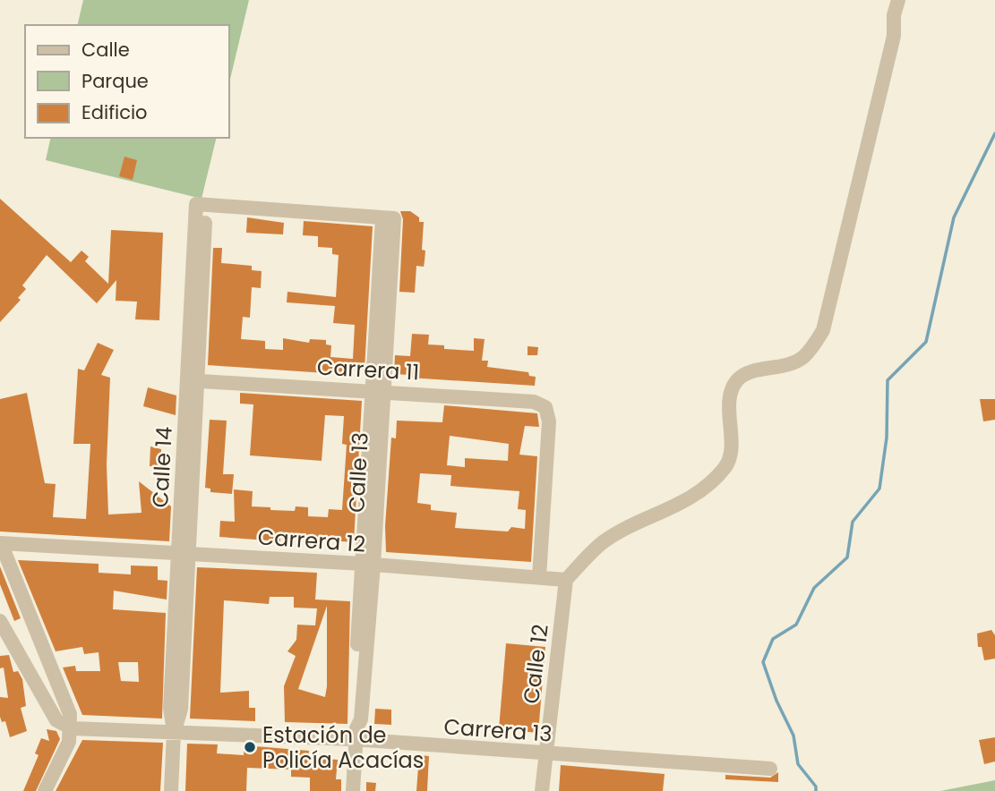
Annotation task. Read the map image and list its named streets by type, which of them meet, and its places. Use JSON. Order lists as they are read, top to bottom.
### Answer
{
  "streets": {
    "street": [
      "Carrera 11",
      "Calle 14",
      "Calle 13",
      "Carrera 12",
      "Calle 12",
      "Carrera 13"
    ]
  },
  "crossings": [
    ["Carrera 11", "Calle 14"],
    ["Carrera 11", "Calle 13"],
    ["Carrera 11", "Carrera 12"],
    ["Calle 14", "Calle 13"],
    ["Calle 14", "Carrera 12"],
    ["Calle 14", "Carrera 13"],
    ["Calle 13", "Carrera 12"],
    ["Calle 13", "Carrera 13"],
    ["Carrera 12", "Calle 12"],
    ["Calle 12", "Carrera 13"]
  ],
  "places": ["Estación de Policía Acacías"],
  "legend": ["Calle", "Parque", "Edificio"]
}
